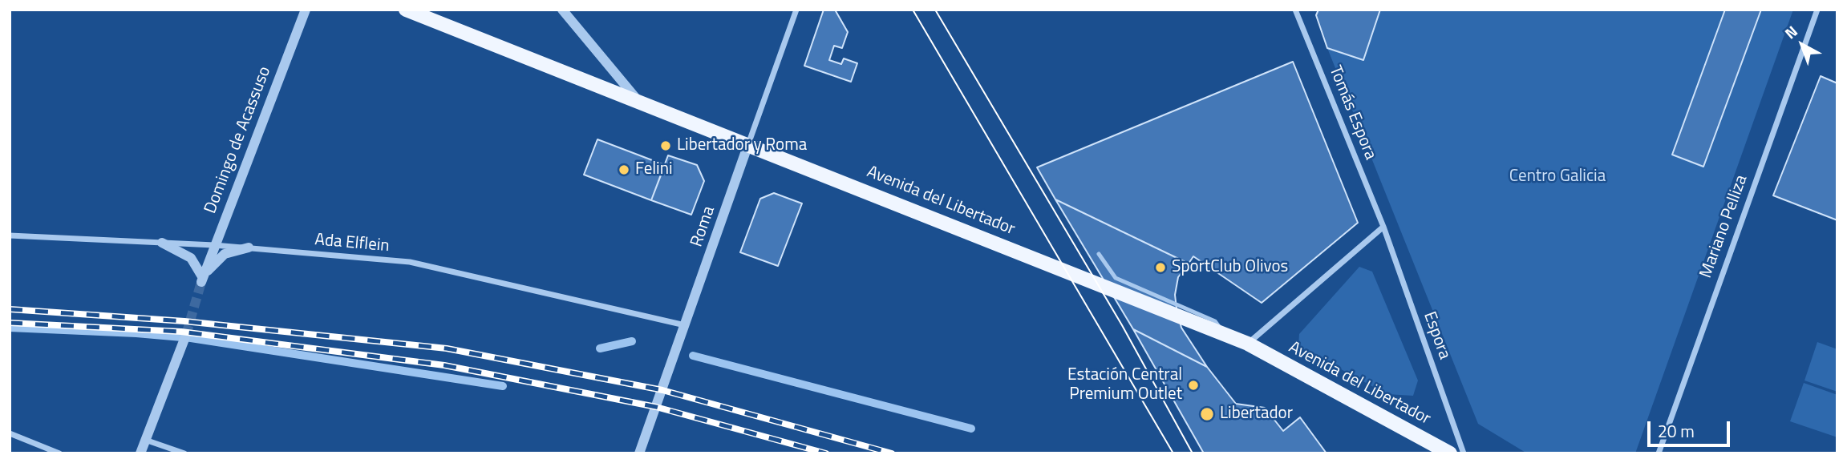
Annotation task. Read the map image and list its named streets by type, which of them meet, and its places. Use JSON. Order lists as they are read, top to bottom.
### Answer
{
  "streets": {
    "main road": ["Avenida del Libertador"],
    "street": [
      "Tomás Espora",
      "Domingo de Acassuso",
      "Roma",
      "Mariano Pelliza",
      "Ada Elflein",
      "Espora"
    ]
  },
  "crossings": [
    ["Tomás Espora", "Espora"],
    ["Domingo de Acassuso", "Ada Elflein"],
    ["Avenida del Libertador", "Roma"],
    ["Roma", "Ada Elflein"]
  ],
  "parks": ["Centro Galicia"],
  "places": [
    "Libertador y Roma",
    "Felini",
    "SportClub Olivos",
    "Estación Central Premium Outlet",
    "Libertador"
  ],
  "scale_bar": "20 m",
  "north": "top left"
}
